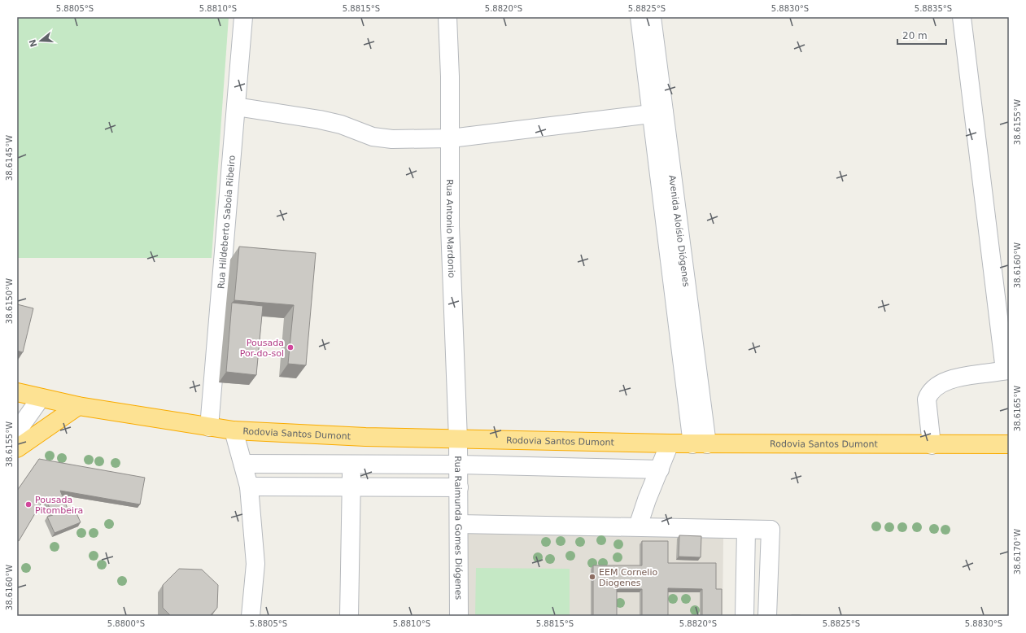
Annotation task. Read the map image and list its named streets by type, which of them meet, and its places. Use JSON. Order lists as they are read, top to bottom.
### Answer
{
  "streets": {
    "highway": ["Rodovia Santos Dumont"],
    "street": [
      "Rua Hildeberto Saboia Ribeiro",
      "Rua Antonio Mardonio",
      "Avenida Aloísio Diógenes",
      "Rua Raimunda Gomes Diógenes"
    ]
  },
  "crossings": [
    ["Rua Hildeberto Saboia Ribeiro", "Rodovia Santos Dumont"],
    ["Rua Antonio Mardonio", "Rodovia Santos Dumont"],
    ["Rua Antonio Mardonio", "Rua Raimunda Gomes Diógenes"],
    ["Avenida Aloísio Diógenes", "Rodovia Santos Dumont"],
    ["Rodovia Santos Dumont", "Rua Raimunda Gomes Diógenes"]
  ],
  "places": ["Pousada Por-do-sol", "Pousada Pitombeira", "EEM Cornelio Diogenes"],
  "scale_bar": "20 m",
  "north": "left",
  "coordinates": [
    "5.8805°S",
    "5.8810°S",
    "5.8815°S",
    "5.8820°S",
    "5.8825°S",
    "5.8830°S",
    "5.8835°S",
    "38.6155°W",
    "38.6145°W",
    "38.6160°W",
    "38.6150°W",
    "38.6165°W",
    "38.6170°W",
    "5.8800°S"
  ]
}
